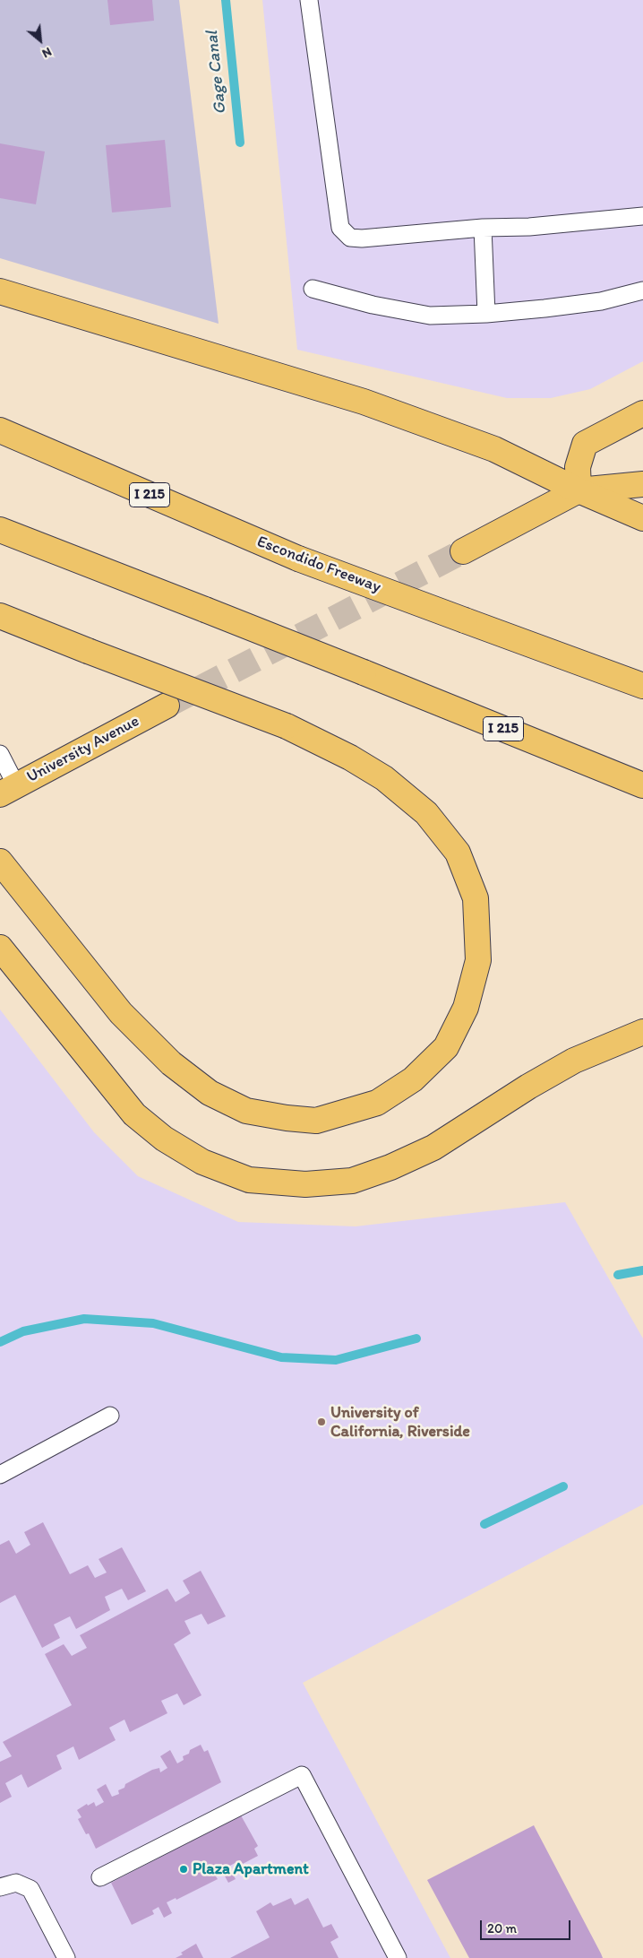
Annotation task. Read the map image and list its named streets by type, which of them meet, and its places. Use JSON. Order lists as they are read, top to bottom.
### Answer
{
  "streets": {
    "main road": ["I 215", "Escondido Freeway", "University Avenue"]
  },
  "water": ["Gage Canal"],
  "places": ["University of California, Riverside", "Plaza Apartment"],
  "scale_bar": "20 m",
  "north": "bottom right"
}
